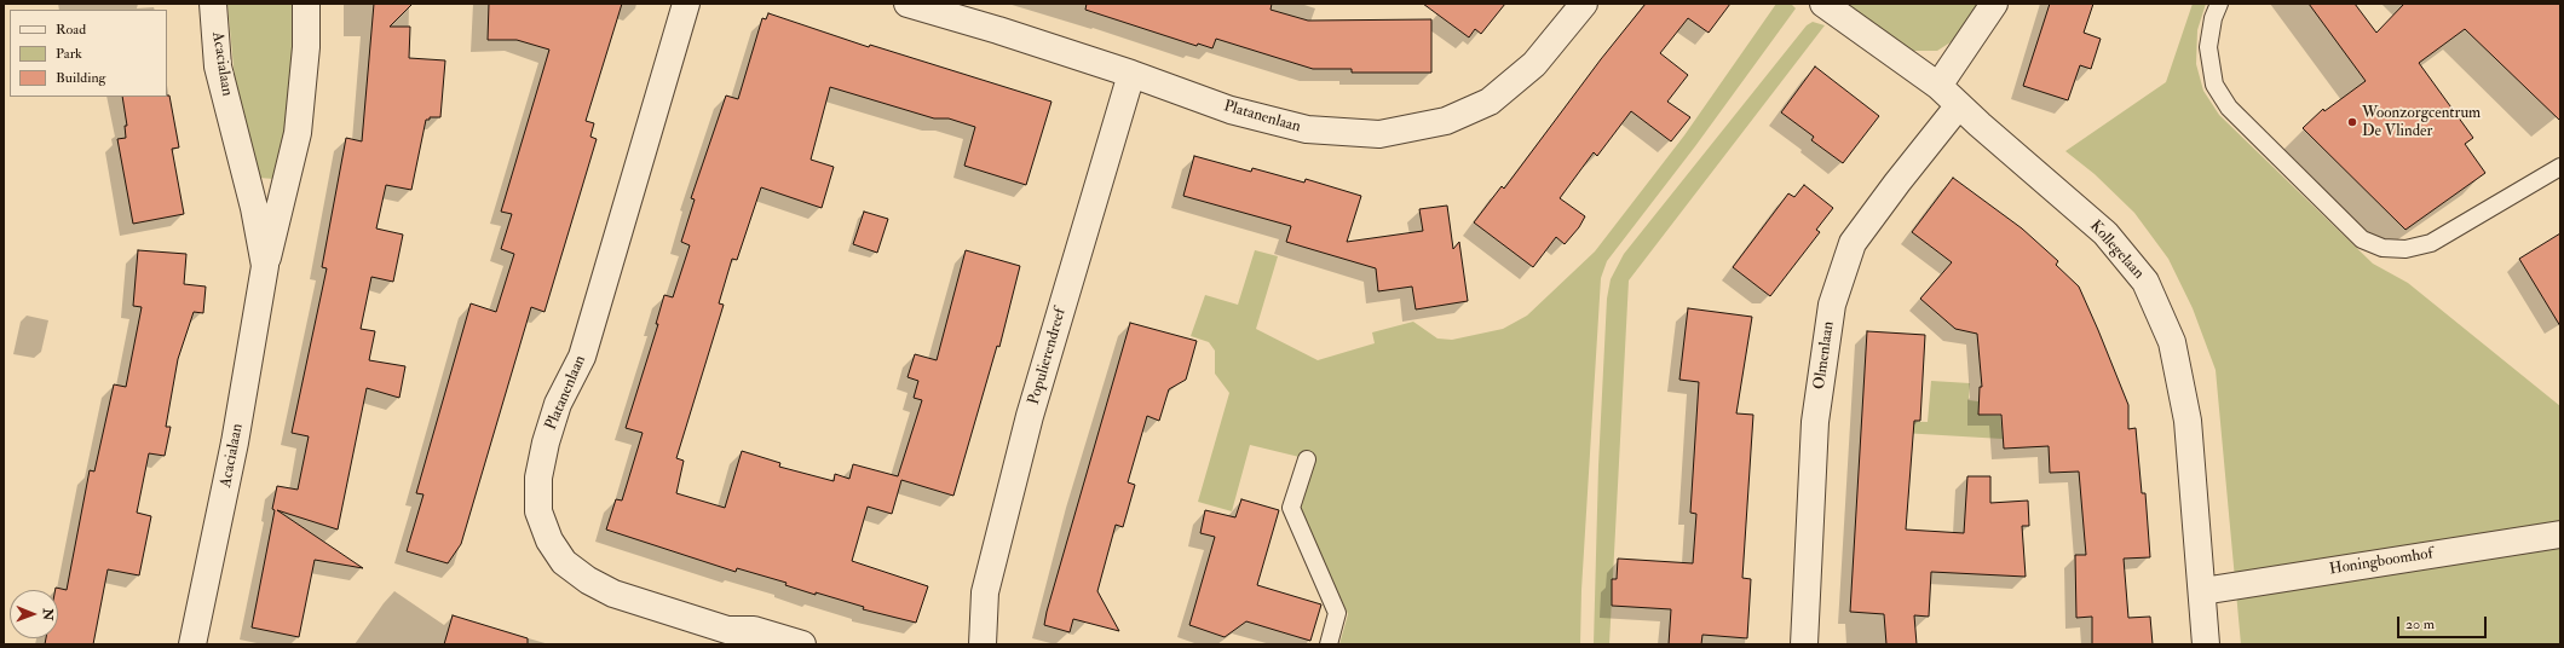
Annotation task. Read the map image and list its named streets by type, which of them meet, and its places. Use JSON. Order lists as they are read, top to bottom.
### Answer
{
  "streets": {
    "street": [
      "Acacialaan",
      "Platanenlaan",
      "Kollegelaan",
      "Olmenlaan",
      "Populierendreef",
      "Honingboomhof"
    ]
  },
  "crossings": [
    ["Platanenlaan", "Populierendreef"],
    ["Kollegelaan", "Olmenlaan"],
    ["Kollegelaan", "Honingboomhof"]
  ],
  "places": ["Woonzorgcentrum De Vlinder"],
  "legend": ["Road", "Park", "Building"],
  "scale_bar": "20 m",
  "north": "right"
}
